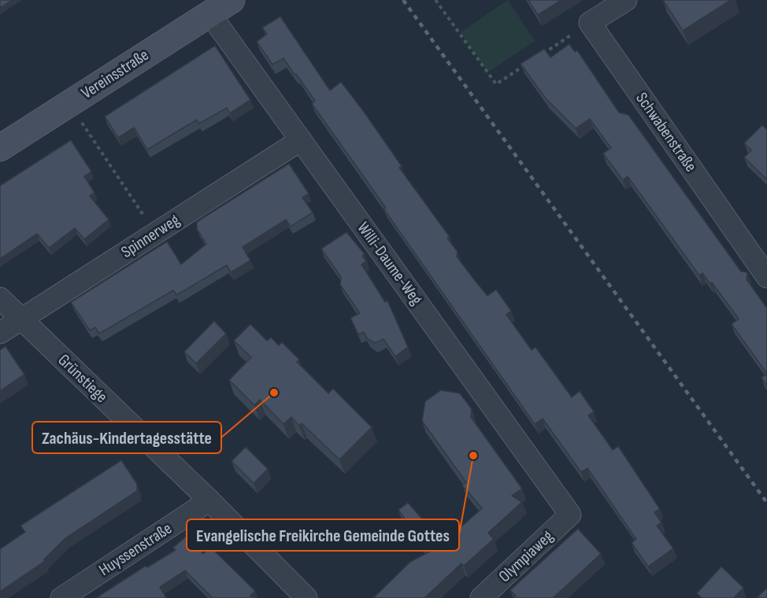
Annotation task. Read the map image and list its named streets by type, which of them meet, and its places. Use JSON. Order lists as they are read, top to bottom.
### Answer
{
  "streets": {
    "street": [
      "Vereinsstraße",
      "Schwabenstraße",
      "Spinnerweg",
      "Willi-Daume-Weg",
      "Grünstiege",
      "Huyssenstraße",
      "Olympiaweg"
    ]
  },
  "crossings": [
    ["Vereinsstraße", "Willi-Daume-Weg"],
    ["Spinnerweg", "Willi-Daume-Weg"],
    ["Spinnerweg", "Grünstiege"],
    ["Willi-Daume-Weg", "Olympiaweg"],
    ["Grünstiege", "Huyssenstraße"]
  ],
  "places": ["Zachäus-Kindertagesstätte", "Evangelische Freikirche Gemeinde Gottes"]
}
